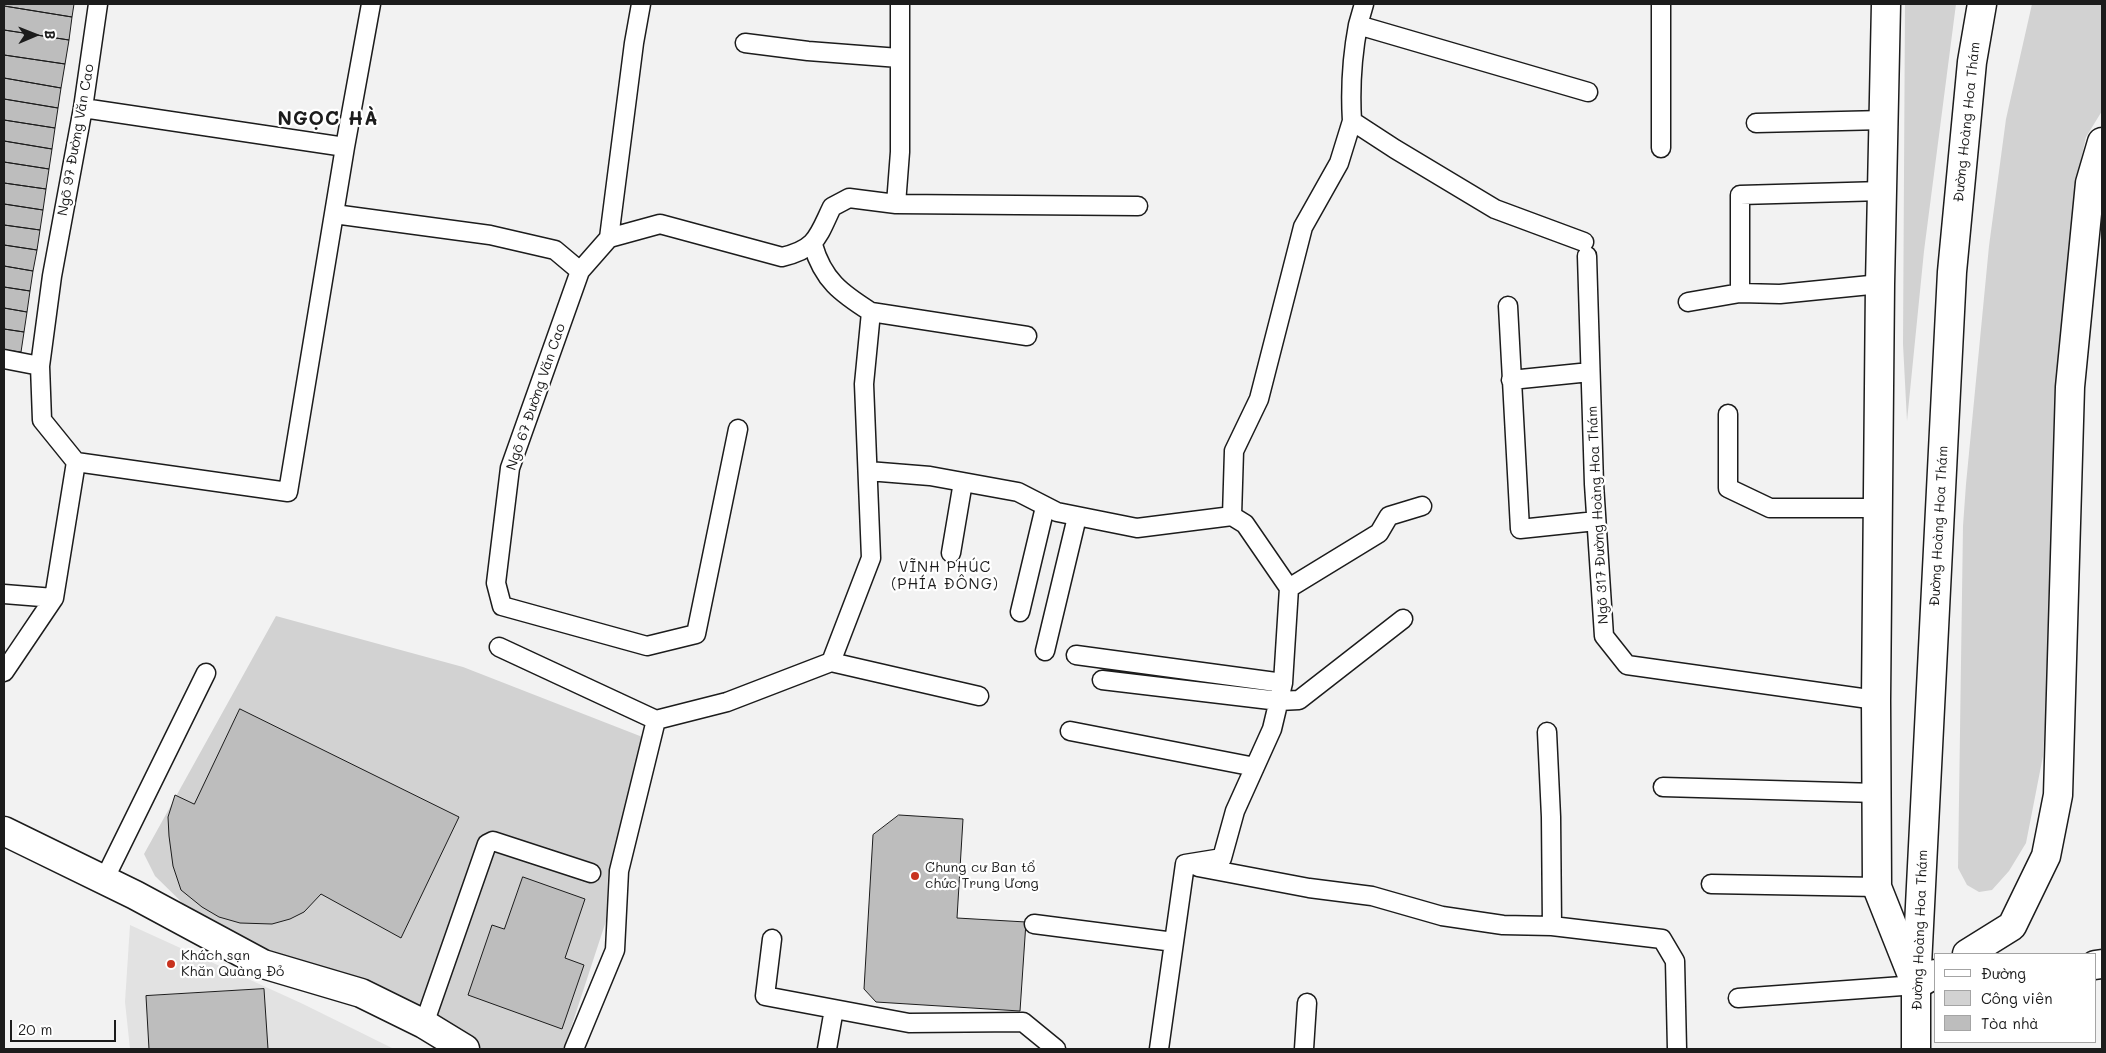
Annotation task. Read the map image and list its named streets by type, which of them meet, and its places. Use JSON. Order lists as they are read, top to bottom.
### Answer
{
  "streets": {
    "main road": ["Đường Hoàng Hoa Thám"],
    "lane": ["Ngõ 97 Đường Văn Cao", "Ngõ 67 Đường Văn Cao", "Ngõ 317 Đường Hoàng Hoa Thám"]
  },
  "districts": ["NGỌC HÀ", "VĨNH PHÚC (PHÍA ĐÔNG)"],
  "places": ["Chung cư Ban tổ chức Trung Ương", "Khách sạn Khăn Quàng Đỏ"],
  "legend": ["Đường", "Công viên", "Tòa nhà"],
  "scale_bar": "20 m",
  "north": "right"
}
